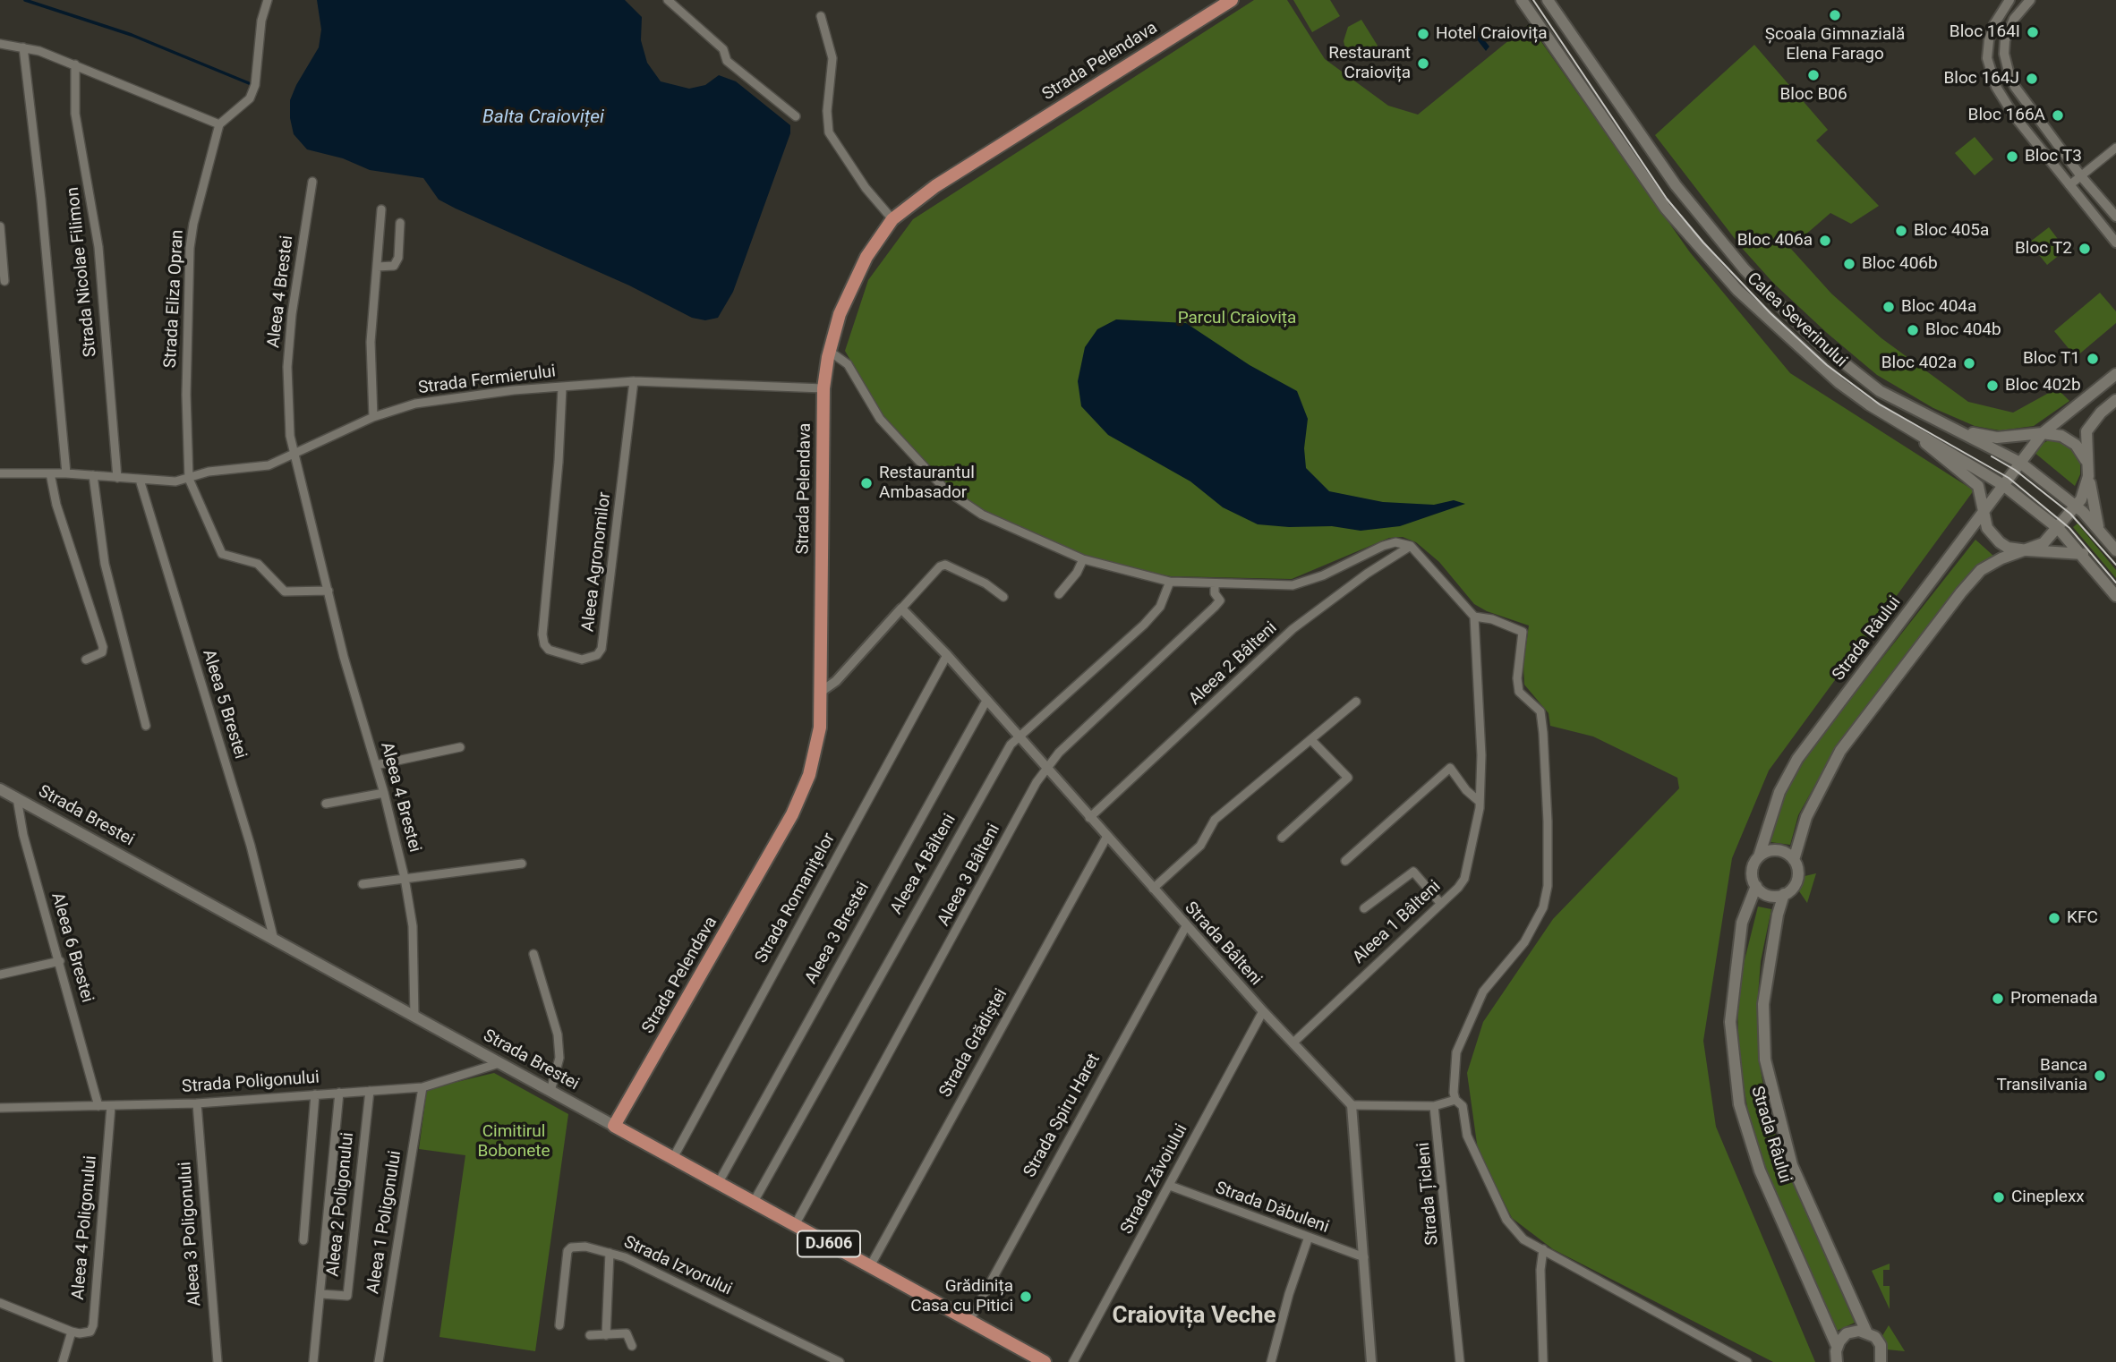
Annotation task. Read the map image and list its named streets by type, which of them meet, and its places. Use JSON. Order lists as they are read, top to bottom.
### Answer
{
  "streets": {
    "main road": [
      "Strada Pelendava",
      "Calea Severinului",
      "Strada Râului",
      "Strada Brestei",
      "DJ606"
    ],
    "street": [
      "Strada Nicolae Filimon",
      "Aleea 4 Brestei",
      "Strada Eliza Opran",
      "Strada Fermierului",
      "Aleea Agronomilor",
      "Aleea 2 Bâlteni",
      "Aleea 5 Brestei",
      "Aleea 4 Bâlteni",
      "Aleea 3 Bâlteni",
      "Strada Romanițelor",
      "Aleea 1 Bâlteni",
      "Aleea 3 Brestei",
      "Strada Bâlteni",
      "Aleea 6 Brestei",
      "Strada Grădiștei",
      "Strada Poligonului",
      "Strada Spiru Haret",
      "Strada Zăvoiului",
      "Strada Țicleni",
      "Aleea 2 Poligonului",
      "Strada Dăbuleni",
      "Aleea 1 Poligonului",
      "Aleea 4 Poligonului",
      "Aleea 3 Poligonului",
      "Strada Izvorului"
    ]
  },
  "crossings": [
    ["Strada Pelendava", "Strada Fermierului"],
    ["Strada Pelendava", "Strada Brestei"],
    ["Strada Nicolae Filimon", "Strada Fermierului"],
    ["Aleea 4 Brestei", "Strada Fermierului"],
    ["Aleea 4 Brestei", "Strada Brestei"],
    ["Strada Eliza Opran", "Strada Fermierului"],
    ["Calea Severinului", "Strada Râului"],
    ["Strada Fermierului", "Aleea Agronomilor"],
    ["Strada Fermierului", "Aleea 5 Brestei"],
    ["Aleea 2 Bâlteni", "Strada Bâlteni"],
    ["Aleea 5 Brestei", "Strada Brestei"],
    ["Strada Brestei", "Aleea 4 Bâlteni"],
    ["Strada Brestei", "Aleea 3 Bâlteni"],
    ["Strada Brestei", "Strada Romanițelor"],
    ["Strada Brestei", "Aleea 3 Brestei"],
    ["Strada Brestei", "Aleea 6 Brestei"],
    ["Strada Brestei", "Strada Grădiștei"],
    ["Strada Brestei", "Strada Poligonului"],
    ["Strada Brestei", "Strada Spiru Haret"],
    ["Aleea 4 Bâlteni", "Strada Bâlteni"],
    ["Aleea 3 Bâlteni", "Strada Bâlteni"],
    ["Strada Romanițelor", "Strada Bâlteni"],
    ["Aleea 1 Bâlteni", "Strada Bâlteni"],
    ["Aleea 3 Brestei", "Strada Bâlteni"],
    ["Strada Bâlteni", "Strada Grădiștei"],
    ["Strada Bâlteni", "Strada Spiru Haret"],
    ["Strada Bâlteni", "Strada Zăvoiului"],
    ["Aleea 6 Brestei", "Strada Poligonului"],
    ["Strada Poligonului", "Aleea 2 Poligonului"],
    ["Strada Poligonului", "Aleea 1 Poligonului"],
    ["Strada Poligonului", "Aleea 4 Poligonului"],
    ["Strada Poligonului", "Aleea 3 Poligonului"],
    ["Strada Zăvoiului", "Strada Dăbuleni"]
  ],
  "districts": ["Craiovița Veche"],
  "water": ["Balta Craioviței"],
  "parks": ["Parcul Craiovița", "Cimitirul Bobonete"],
  "places": [
    "Școala Gimnazială Elena Farago",
    "Bloc 164I",
    "Hotel Craiovița",
    "Restaurant Craiovița",
    "Bloc B06",
    "Bloc 164J",
    "Bloc 166A",
    "Bloc T3",
    "Bloc 405a",
    "Bloc 406a",
    "Bloc T2",
    "Bloc 406b",
    "Bloc 404a",
    "Bloc 404b",
    "Bloc T1",
    "Bloc 402a",
    "Bloc 402b",
    "Restaurantul Ambasador",
    "KFC",
    "Promenada",
    "Banca Transilvania",
    "Cineplexx",
    "Grădinița Casa cu Pitici"
  ]
}
